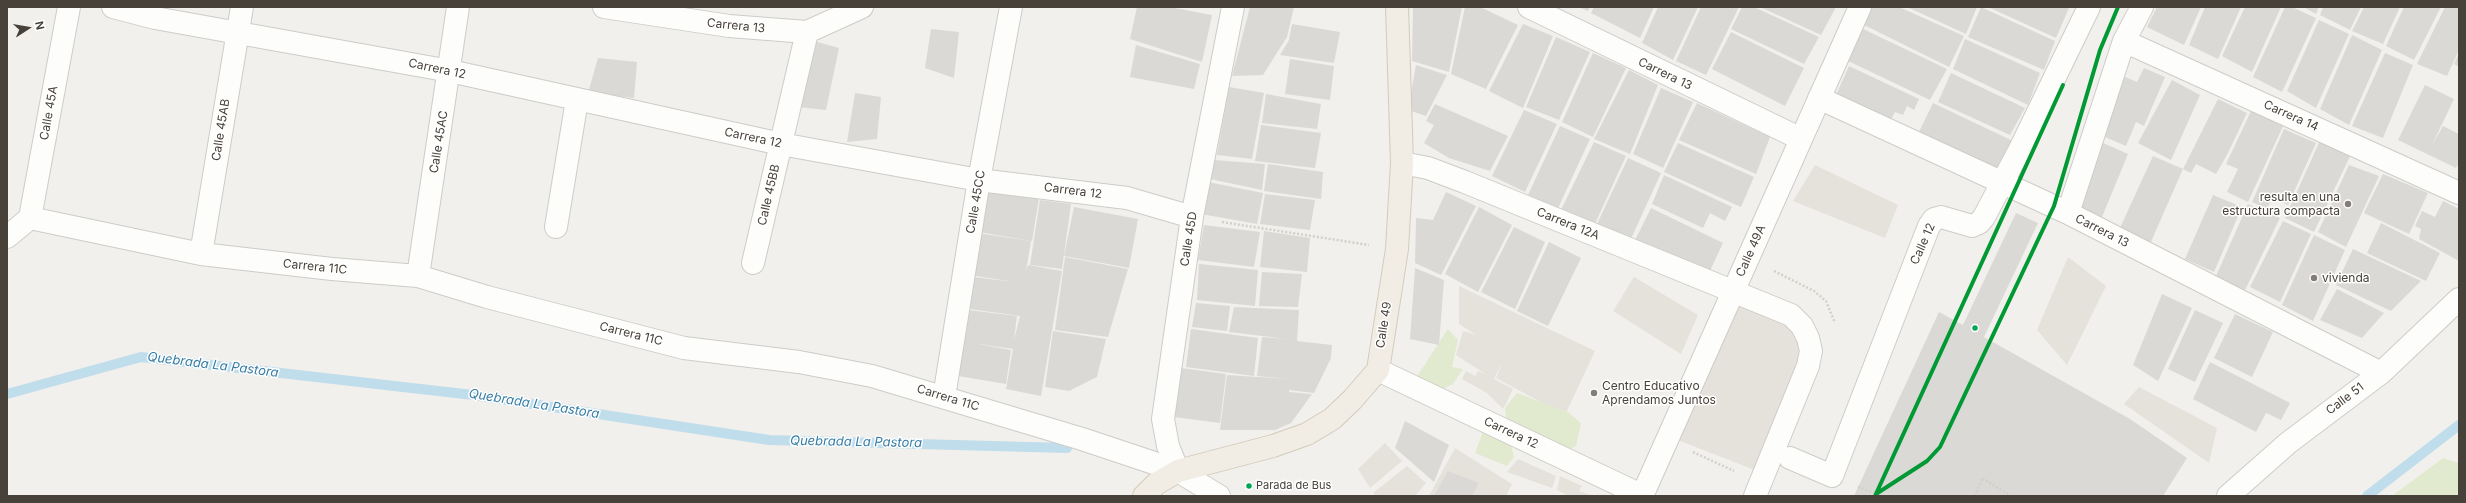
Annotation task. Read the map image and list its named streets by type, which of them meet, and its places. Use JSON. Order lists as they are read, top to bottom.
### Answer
{
  "streets": {
    "main road": ["Calle 49"],
    "street": [
      "Carrera 13",
      "Carrera 12",
      "Calle 45A",
      "Carrera 14",
      "Calle 45AB",
      "Calle 45AC",
      "Calle 45BB",
      "Calle 45CC",
      "Carrera 12A",
      "Calle 45D",
      "Calle 12",
      "Calle 49A",
      "Carrera 11C",
      "Calle 51"
    ]
  },
  "crossings": [
    ["Carrera 13", "Calle 45BB"],
    ["Carrera 13", "Calle 12"],
    ["Carrera 13", "Calle 49A"],
    ["Carrera 13", "Calle 51"],
    ["Carrera 12", "Calle 45AB"],
    ["Carrera 12", "Calle 45AC"],
    ["Carrera 12", "Calle 45BB"],
    ["Carrera 12", "Calle 45CC"],
    ["Carrera 12", "Calle 45D"],
    ["Carrera 12", "Calle 49A"],
    ["Carrera 12", "Calle 49"],
    ["Calle 45A", "Carrera 11C"],
    ["Calle 45AB", "Carrera 11C"],
    ["Calle 45AC", "Carrera 11C"],
    ["Calle 45CC", "Carrera 11C"],
    ["Carrera 12A", "Calle 49A"],
    ["Carrera 12A", "Calle 49"],
    ["Calle 45D", "Carrera 11C"]
  ],
  "water": ["Quebrada La Pastora"],
  "places": [
    "resulta en una estructura compacta",
    "vivienda",
    "Centro Educativo Aprendamos Juntos",
    "Parada de Bus"
  ],
  "north": "right"
}
